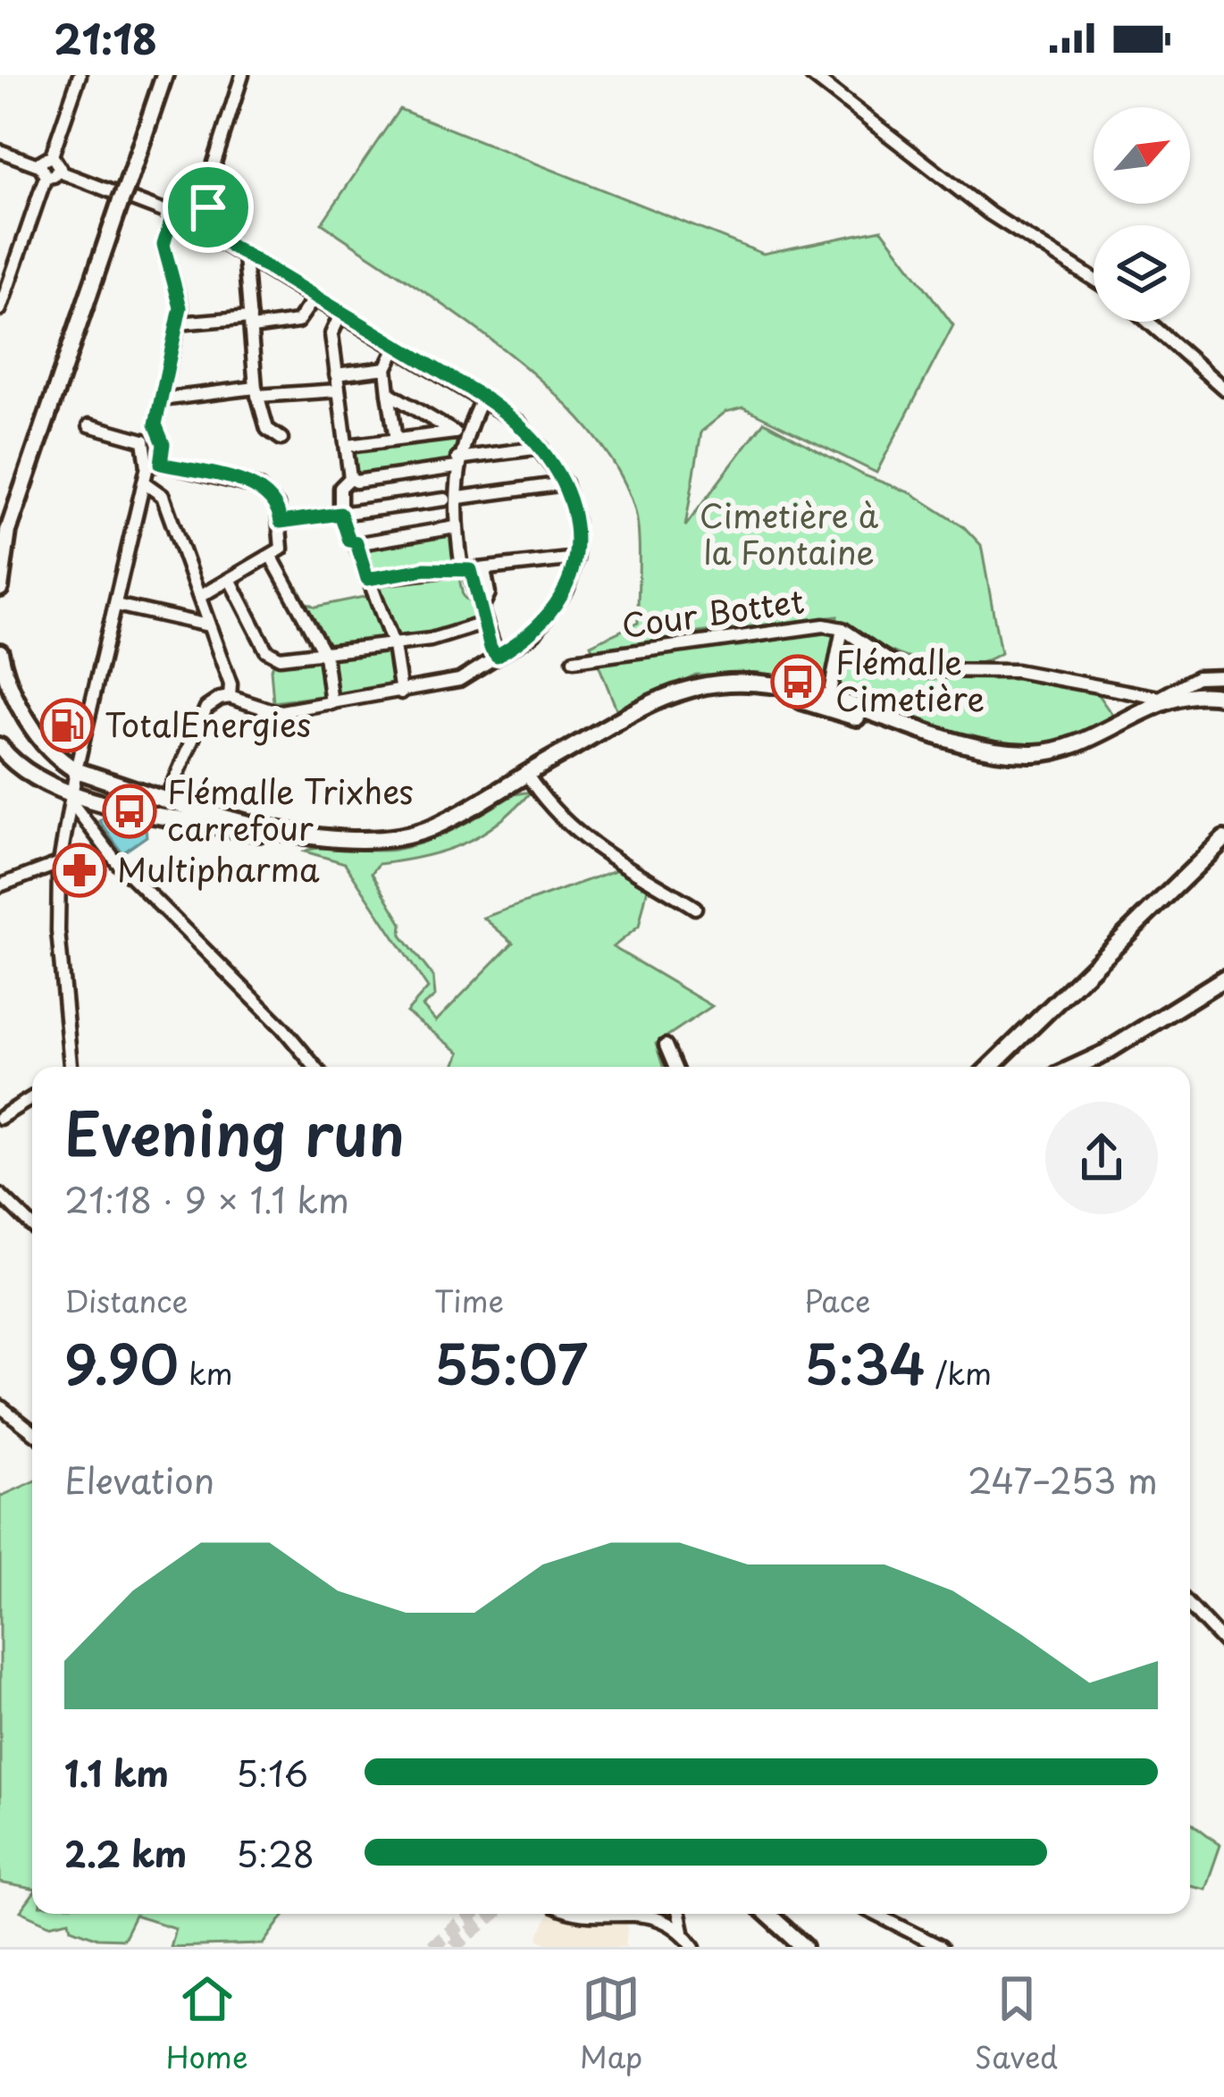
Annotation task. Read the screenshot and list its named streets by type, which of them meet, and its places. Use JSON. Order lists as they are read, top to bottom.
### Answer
{
  "streets": {
    "street": ["Cour Bottet"]
  },
  "parks": ["Cimetière à la Fontaine"],
  "places": {
    "bus stop": ["Flémalle Cimetière", "Flémalle Trixhes carrefour"],
    "fuel station": ["TotalEnergies"],
    "pharmacy": ["Multipharma"]
  },
  "north": "top right",
  "page": {
    "status": "21:18",
    "heading": ["Evening run", "21:18 · 9 × 1.1 km"],
    "stats": [
      ["Distance", "9.90 km"],
      ["Time", "55:07"],
      ["Pace", "5:34 /km"]
    ],
    "chart": ["Elevation", "247–253 m"],
    "list": [
      {
        "name": "1.1 km",
        "note": "5:16"
      },
      {
        "name": "2.2 km",
        "note": "5:28"
      }
    ],
    "tabs": ["Home", "Map", "Saved"]
  }
}
